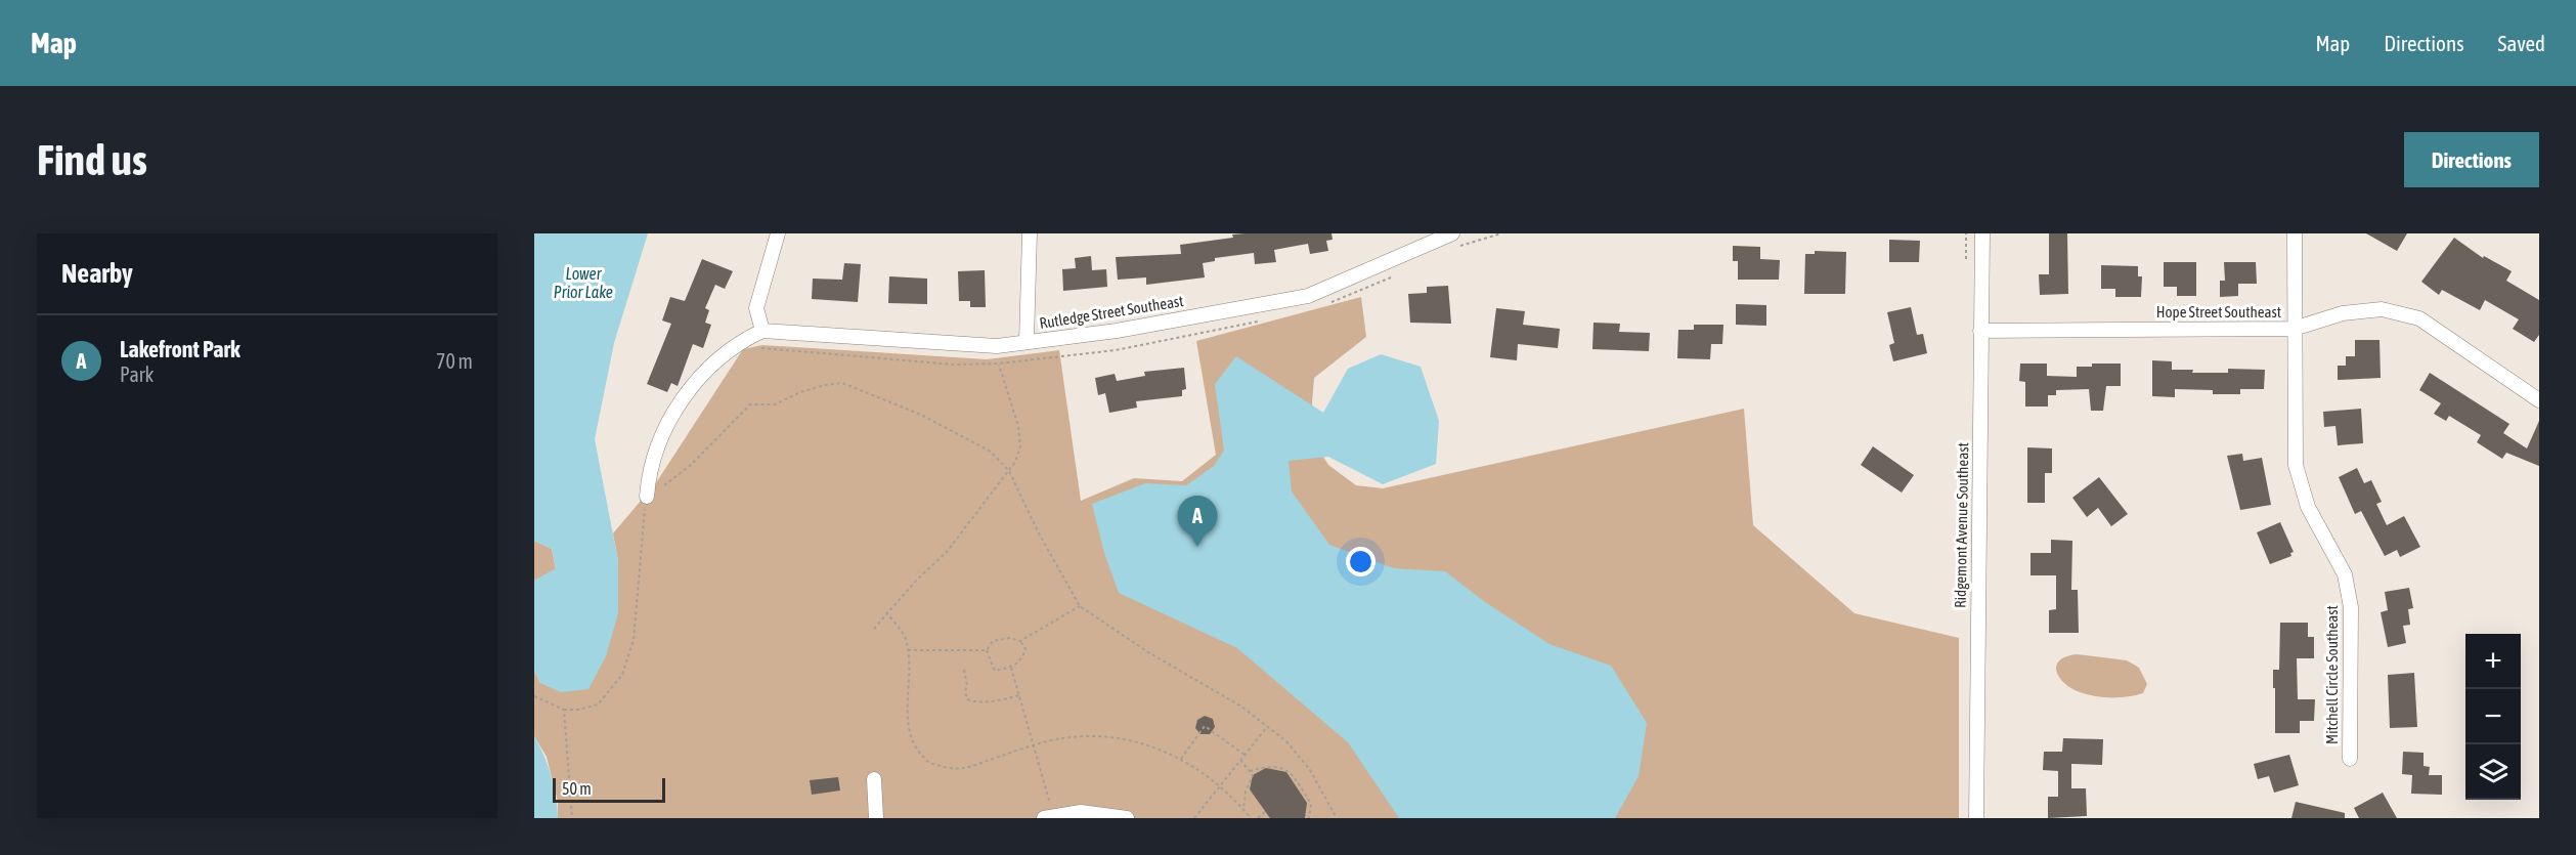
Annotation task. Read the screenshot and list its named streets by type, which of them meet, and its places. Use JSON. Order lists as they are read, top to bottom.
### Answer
{
  "streets": {
    "street": [
      "Rutledge Street Southeast",
      "Hope Street Southeast",
      "Ridgemont Avenue Southeast",
      "Mitchell Circle Southeast"
    ]
  },
  "crossings": [
    ["Hope Street Southeast", "Ridgemont Avenue Southeast"],
    ["Hope Street Southeast", "Mitchell Circle Southeast"]
  ],
  "water": ["Lower Prior Lake"],
  "scale_bar": "50 m",
  "page": {
    "header": "Map",
    "nav": ["Map", "Directions", "Saved"],
    "buttons": "Directions",
    "title": "Find us",
    "heading": "Nearby",
    "list": [
      {
        "mark": "A",
        "name": "Lakefront Park",
        "note": "Park",
        "value": "70 m"
      }
    ],
    "pins": "A",
    "map_buttons": ["+", "−"],
    "scale": "50 m"
  }
}
